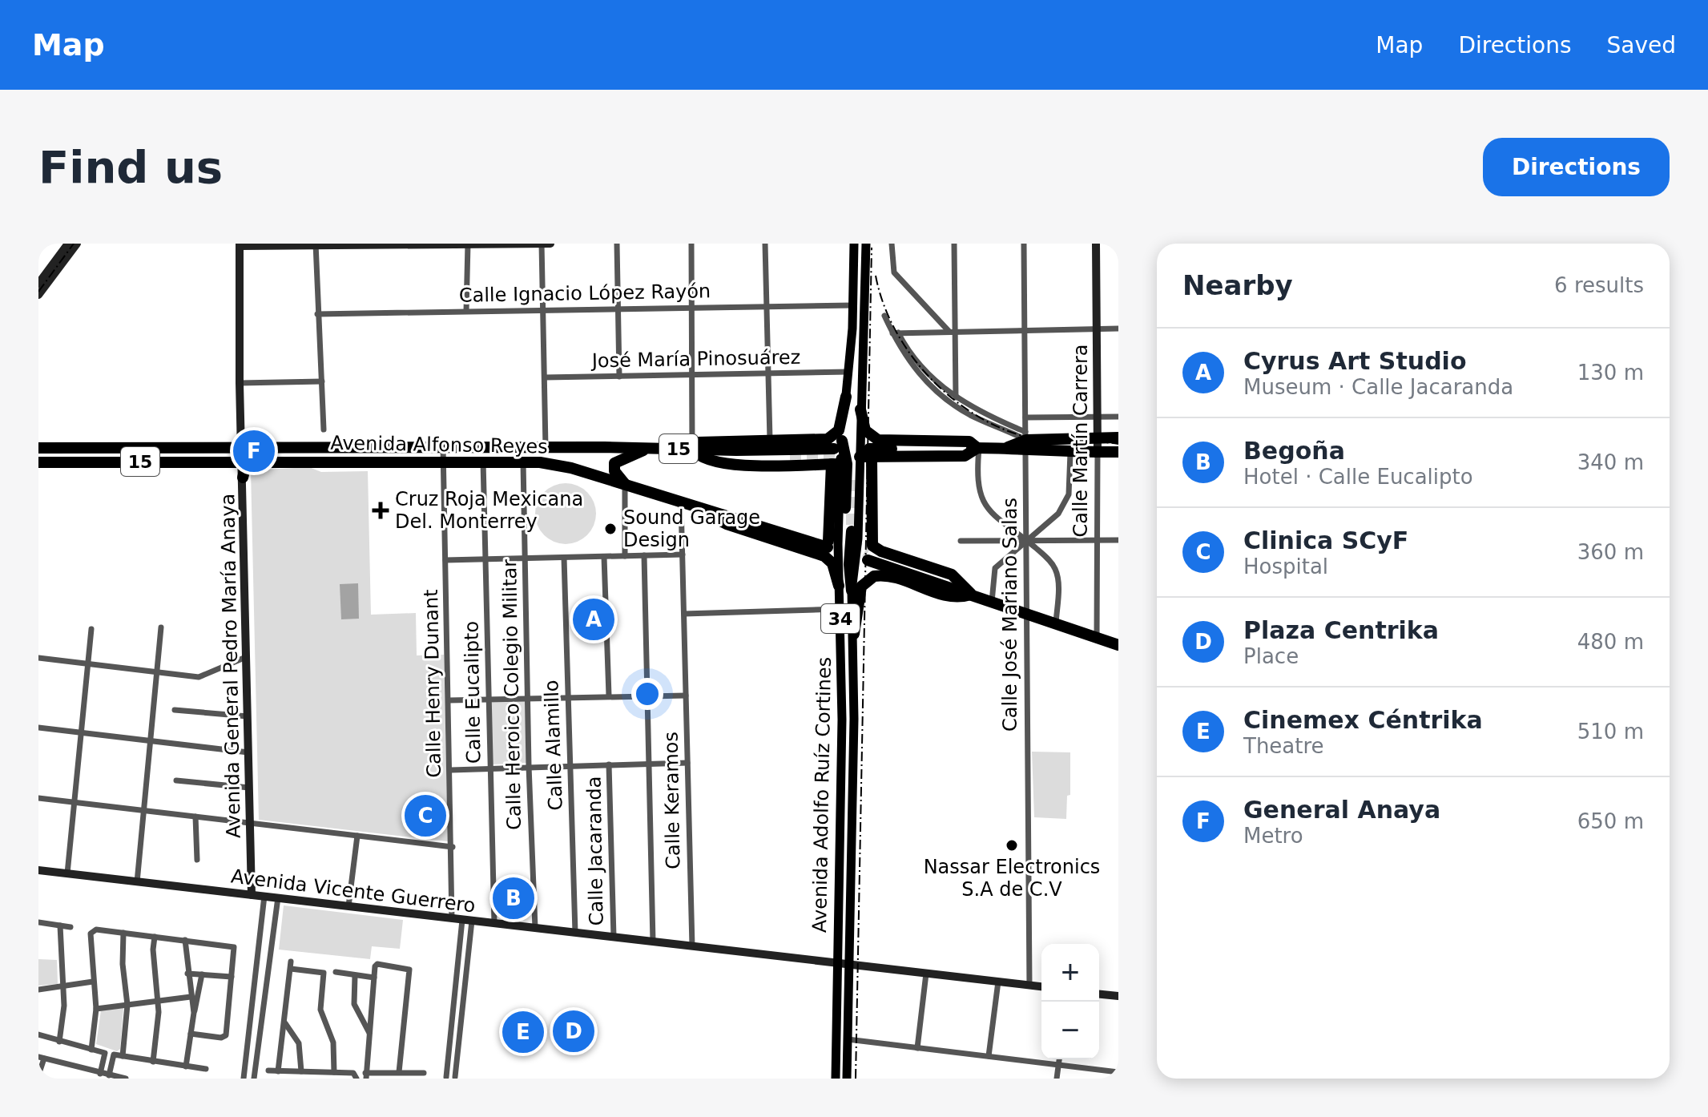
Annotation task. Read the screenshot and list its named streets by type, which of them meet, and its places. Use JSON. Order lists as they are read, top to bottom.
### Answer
{
  "streets": {
    "highway": ["Avenida Alfonso Reyes", "15"],
    "main road": ["34", "Avenida Adolfo Ruíz Cortines"],
    "street": [
      "Calle Ignacio López Rayón",
      "José María Pinosuárez",
      "Calle Martín Carrera",
      "Calle José Mariano Salas",
      "Avenida General Pedro María Anaya",
      "Calle Henry Dunant",
      "Calle Eucalipto",
      "Calle Heroico Colegio Militar",
      "Calle Alamillo",
      "Calle Keramos",
      "Calle Jacaranda",
      "Avenida Vicente Guerrero"
    ]
  },
  "crossings": [
    ["Avenida Alfonso Reyes", "15"],
    ["Avenida Alfonso Reyes", "Avenida General Pedro María Anaya"],
    ["Avenida Alfonso Reyes", "Calle Henry Dunant"],
    ["Avenida Alfonso Reyes", "Calle Eucalipto"],
    ["Avenida Alfonso Reyes", "Calle Heroico Colegio Militar"],
    ["Avenida Alfonso Reyes", "Calle Keramos"],
    ["Calle José Mariano Salas", "Avenida Vicente Guerrero"],
    ["Avenida General Pedro María Anaya", "Avenida Vicente Guerrero"],
    ["Calle Henry Dunant", "Avenida Vicente Guerrero"],
    ["Calle Eucalipto", "Avenida Vicente Guerrero"],
    ["Calle Heroico Colegio Militar", "Avenida Vicente Guerrero"],
    ["Calle Alamillo", "Avenida Vicente Guerrero"],
    ["Avenida Adolfo Ruíz Cortines", "Avenida Vicente Guerrero"],
    ["Calle Keramos", "Avenida Vicente Guerrero"],
    ["Calle Jacaranda", "Avenida Vicente Guerrero"]
  ],
  "places": {
    "health": ["Cruz Roja Mexicana Del. Monterrey"],
    "other": ["Sound Garage Design", "Nassar Electronics S.A de C.V"]
  },
  "page": {
    "header": "Map",
    "nav": ["Map", "Directions", "Saved"],
    "buttons": "Directions",
    "title": "Find us",
    "heading": ["Nearby", "6 results"],
    "list": [
      {
        "mark": "A",
        "name": "Cyrus Art Studio",
        "note": "Museum · Calle Jacaranda",
        "value": "130 m"
      },
      {
        "mark": "B",
        "name": "Begoña",
        "note": "Hotel · Calle Eucalipto",
        "value": "340 m"
      },
      {
        "mark": "C",
        "name": "Clinica SCyF",
        "note": "Hospital",
        "value": "360 m"
      },
      {
        "mark": "D",
        "name": "Plaza Centrika",
        "note": "Place",
        "value": "480 m"
      },
      {
        "mark": "E",
        "name": "Cinemex Céntrika",
        "note": "Theatre",
        "value": "510 m"
      },
      {
        "mark": "F",
        "name": "General Anaya",
        "note": "Metro",
        "value": "650 m"
      }
    ],
    "pins": [
      "F",
      "A",
      "C",
      "B",
      "D",
      "E"
    ],
    "map_buttons": ["+", "−"]
  }
}
